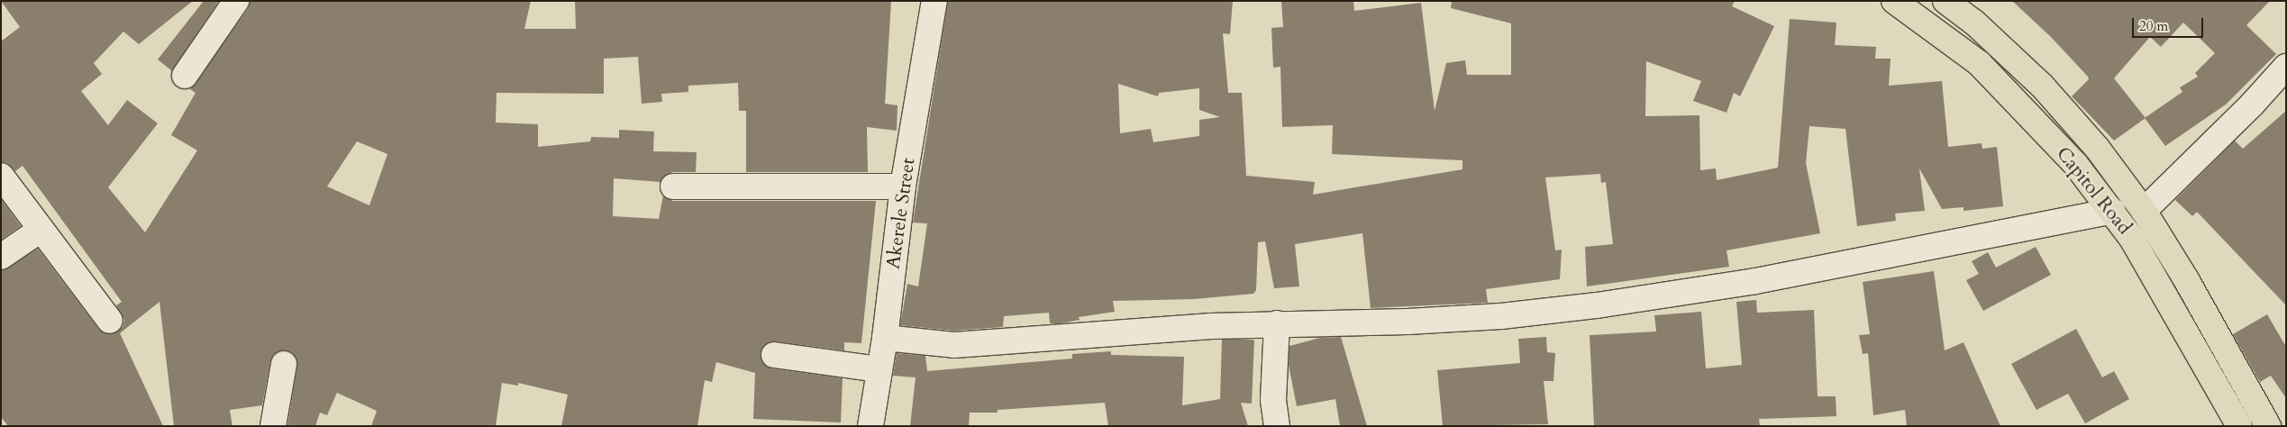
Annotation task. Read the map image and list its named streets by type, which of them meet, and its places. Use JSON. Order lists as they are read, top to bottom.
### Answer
{
  "streets": {
    "main road": ["Capitol Road"],
    "street": ["Akerele Street"]
  },
  "scale_bar": "20 m"
}
